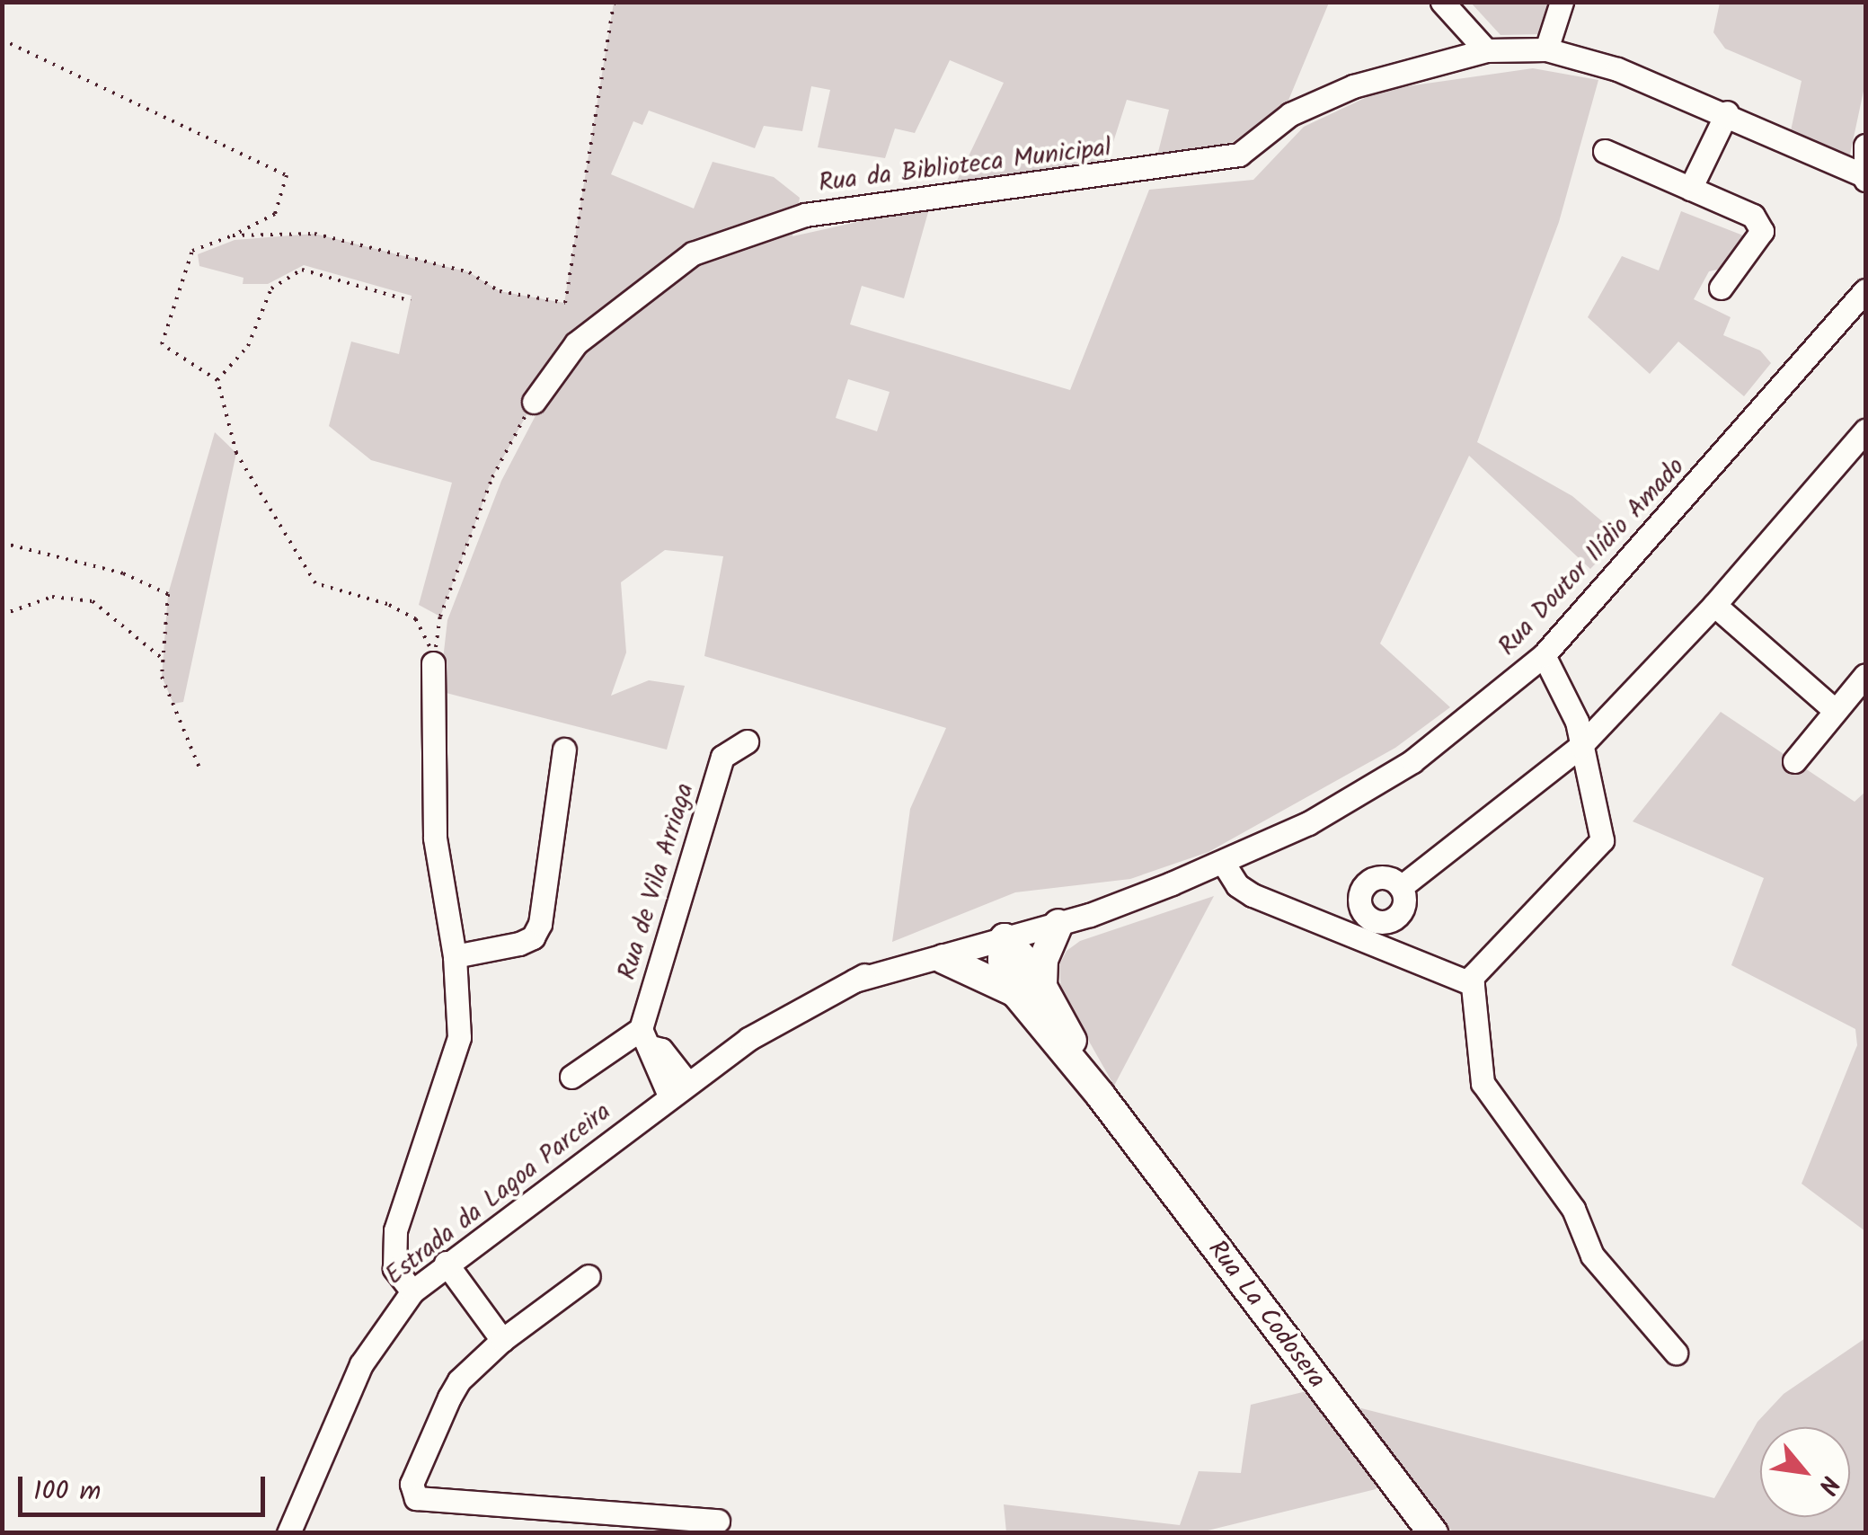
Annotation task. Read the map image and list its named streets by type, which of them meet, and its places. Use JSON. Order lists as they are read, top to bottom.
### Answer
{
  "streets": {
    "main road": ["Rua La Codosera"],
    "street": [
      "Rua da Biblioteca Municipal",
      "Rua Doutor Ilídio Amado",
      "Rua de Vila Arriaga",
      "Estrada da Lagoa Parceira"
    ]
  },
  "crossings": [
    ["Rua Doutor Ilídio Amado", "Estrada da Lagoa Parceira"],
    ["Rua Doutor Ilídio Amado", "Rua La Codosera"]
  ],
  "scale_bar": "100 m",
  "north": "bottom right"
}
